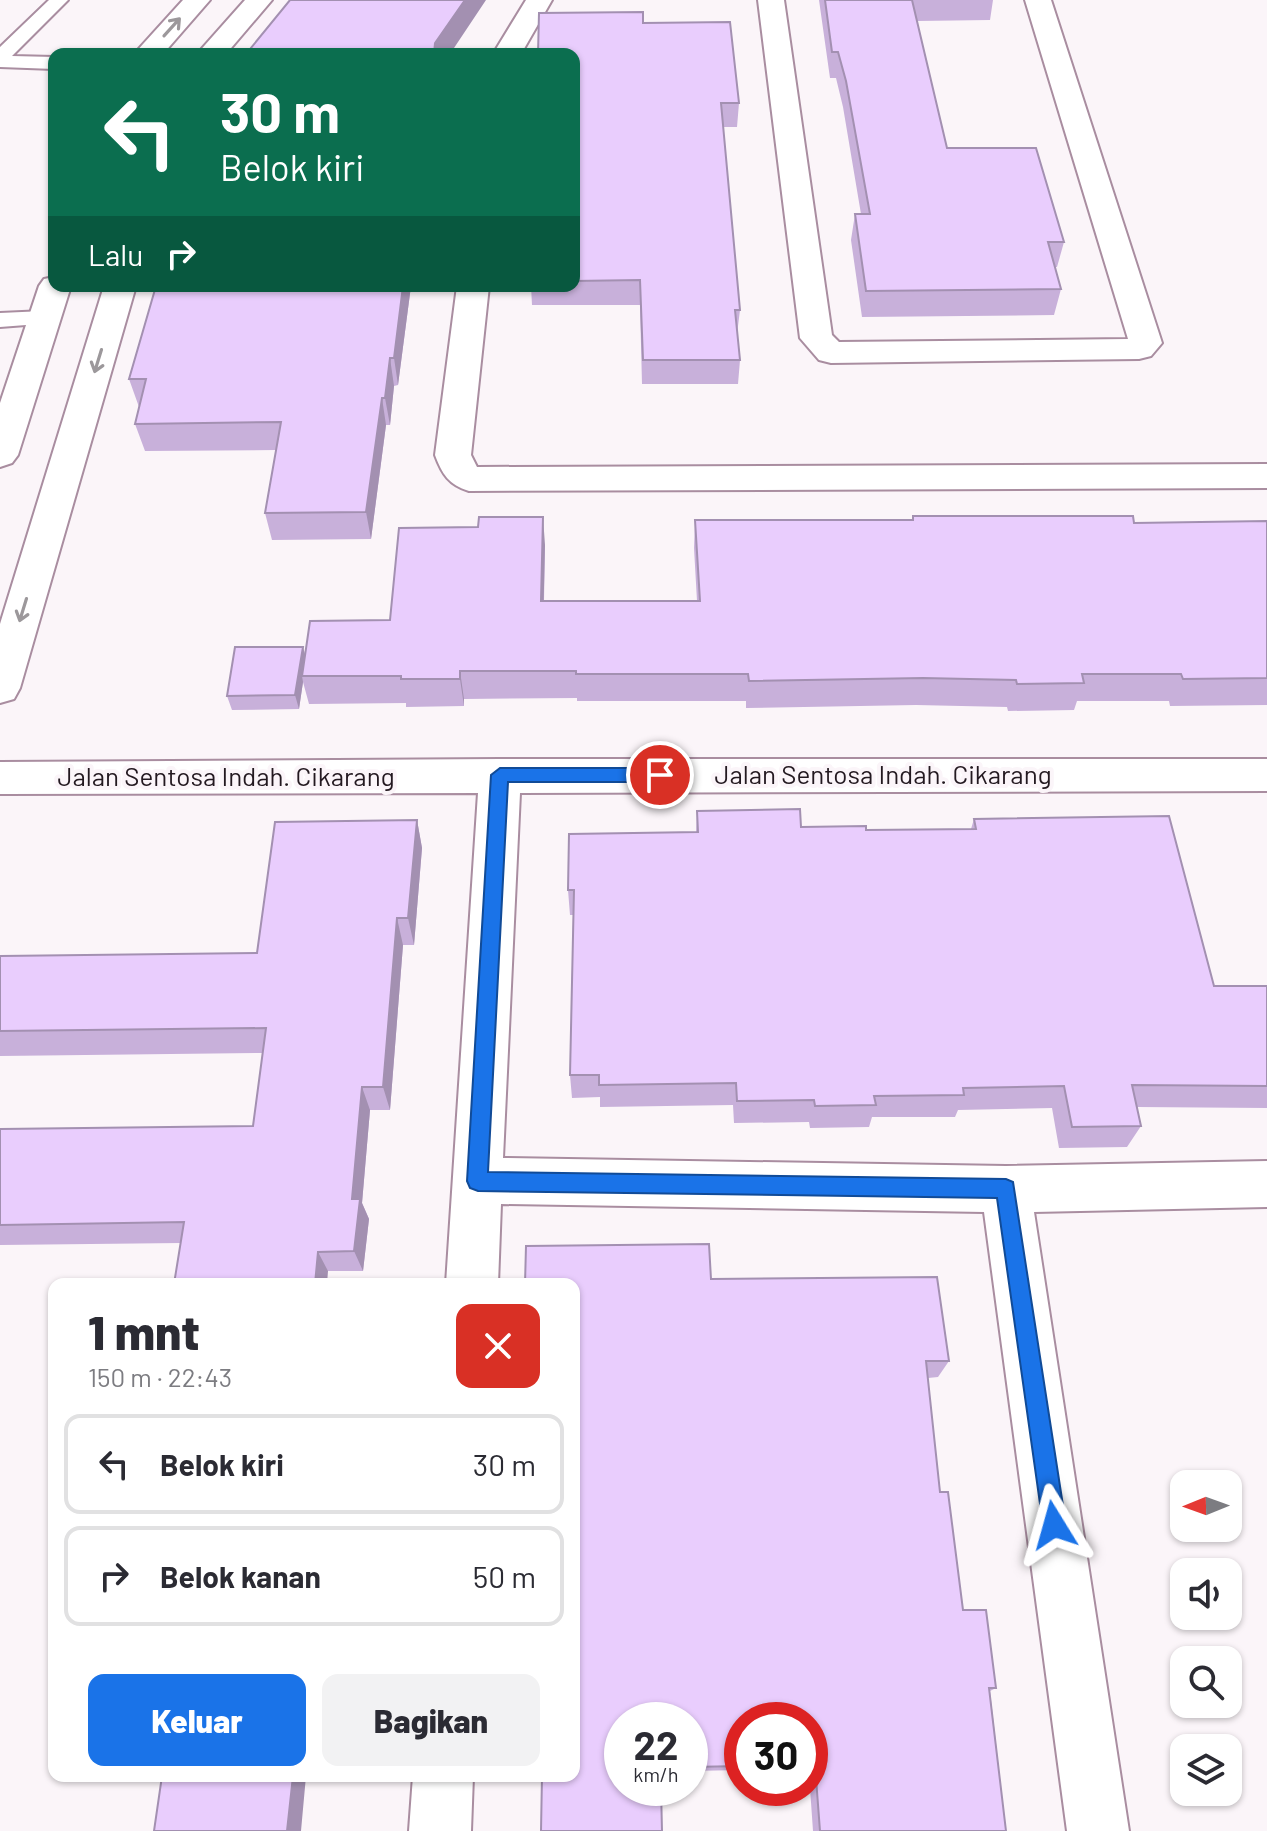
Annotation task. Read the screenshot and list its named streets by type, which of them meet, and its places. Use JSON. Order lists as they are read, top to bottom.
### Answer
{
  "streets": {
    "street": ["Jalan Sentosa Indah. Cikarang"]
  },
  "north": "left",
  "page": {
    "turn": ["30 m", "Belok kiri"],
    "then": "Lalu",
    "heading": ["1 mnt", "150 m · 22:43"],
    "list": [
      {
        "name": "Belok kiri",
        "value": "30 m"
      },
      {
        "name": "Belok kanan",
        "value": "50 m"
      }
    ],
    "buttons": ["Keluar", "Bagikan"],
    "speed": "22 km/h",
    "limit": "30"
  }
}
